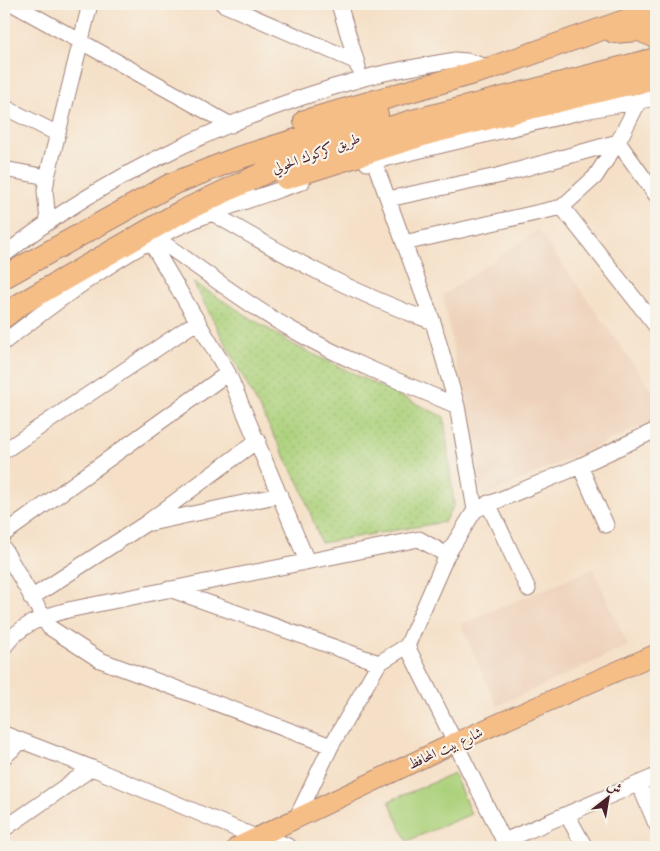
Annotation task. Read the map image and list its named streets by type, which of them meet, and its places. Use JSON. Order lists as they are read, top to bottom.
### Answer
{
  "streets": {
    "highway": ["طريق كركوك الحولي"],
    "main road": ["شارع بيت المحافظ"]
  },
  "north": "top right"
}
